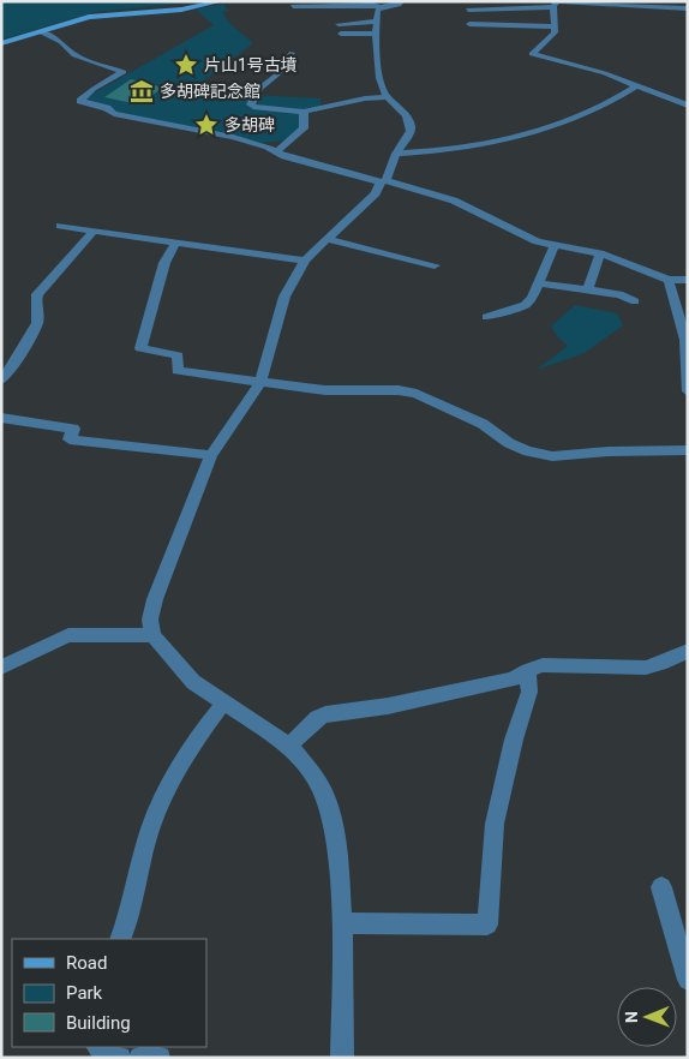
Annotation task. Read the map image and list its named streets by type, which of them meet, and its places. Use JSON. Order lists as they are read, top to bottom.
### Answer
{
  "places": {
    "place": ["片山1号古墳", "多胡碑"],
    "museum": ["多胡碑記念館"]
  },
  "legend": ["Road", "Park", "Building"],
  "north": "left"
}
